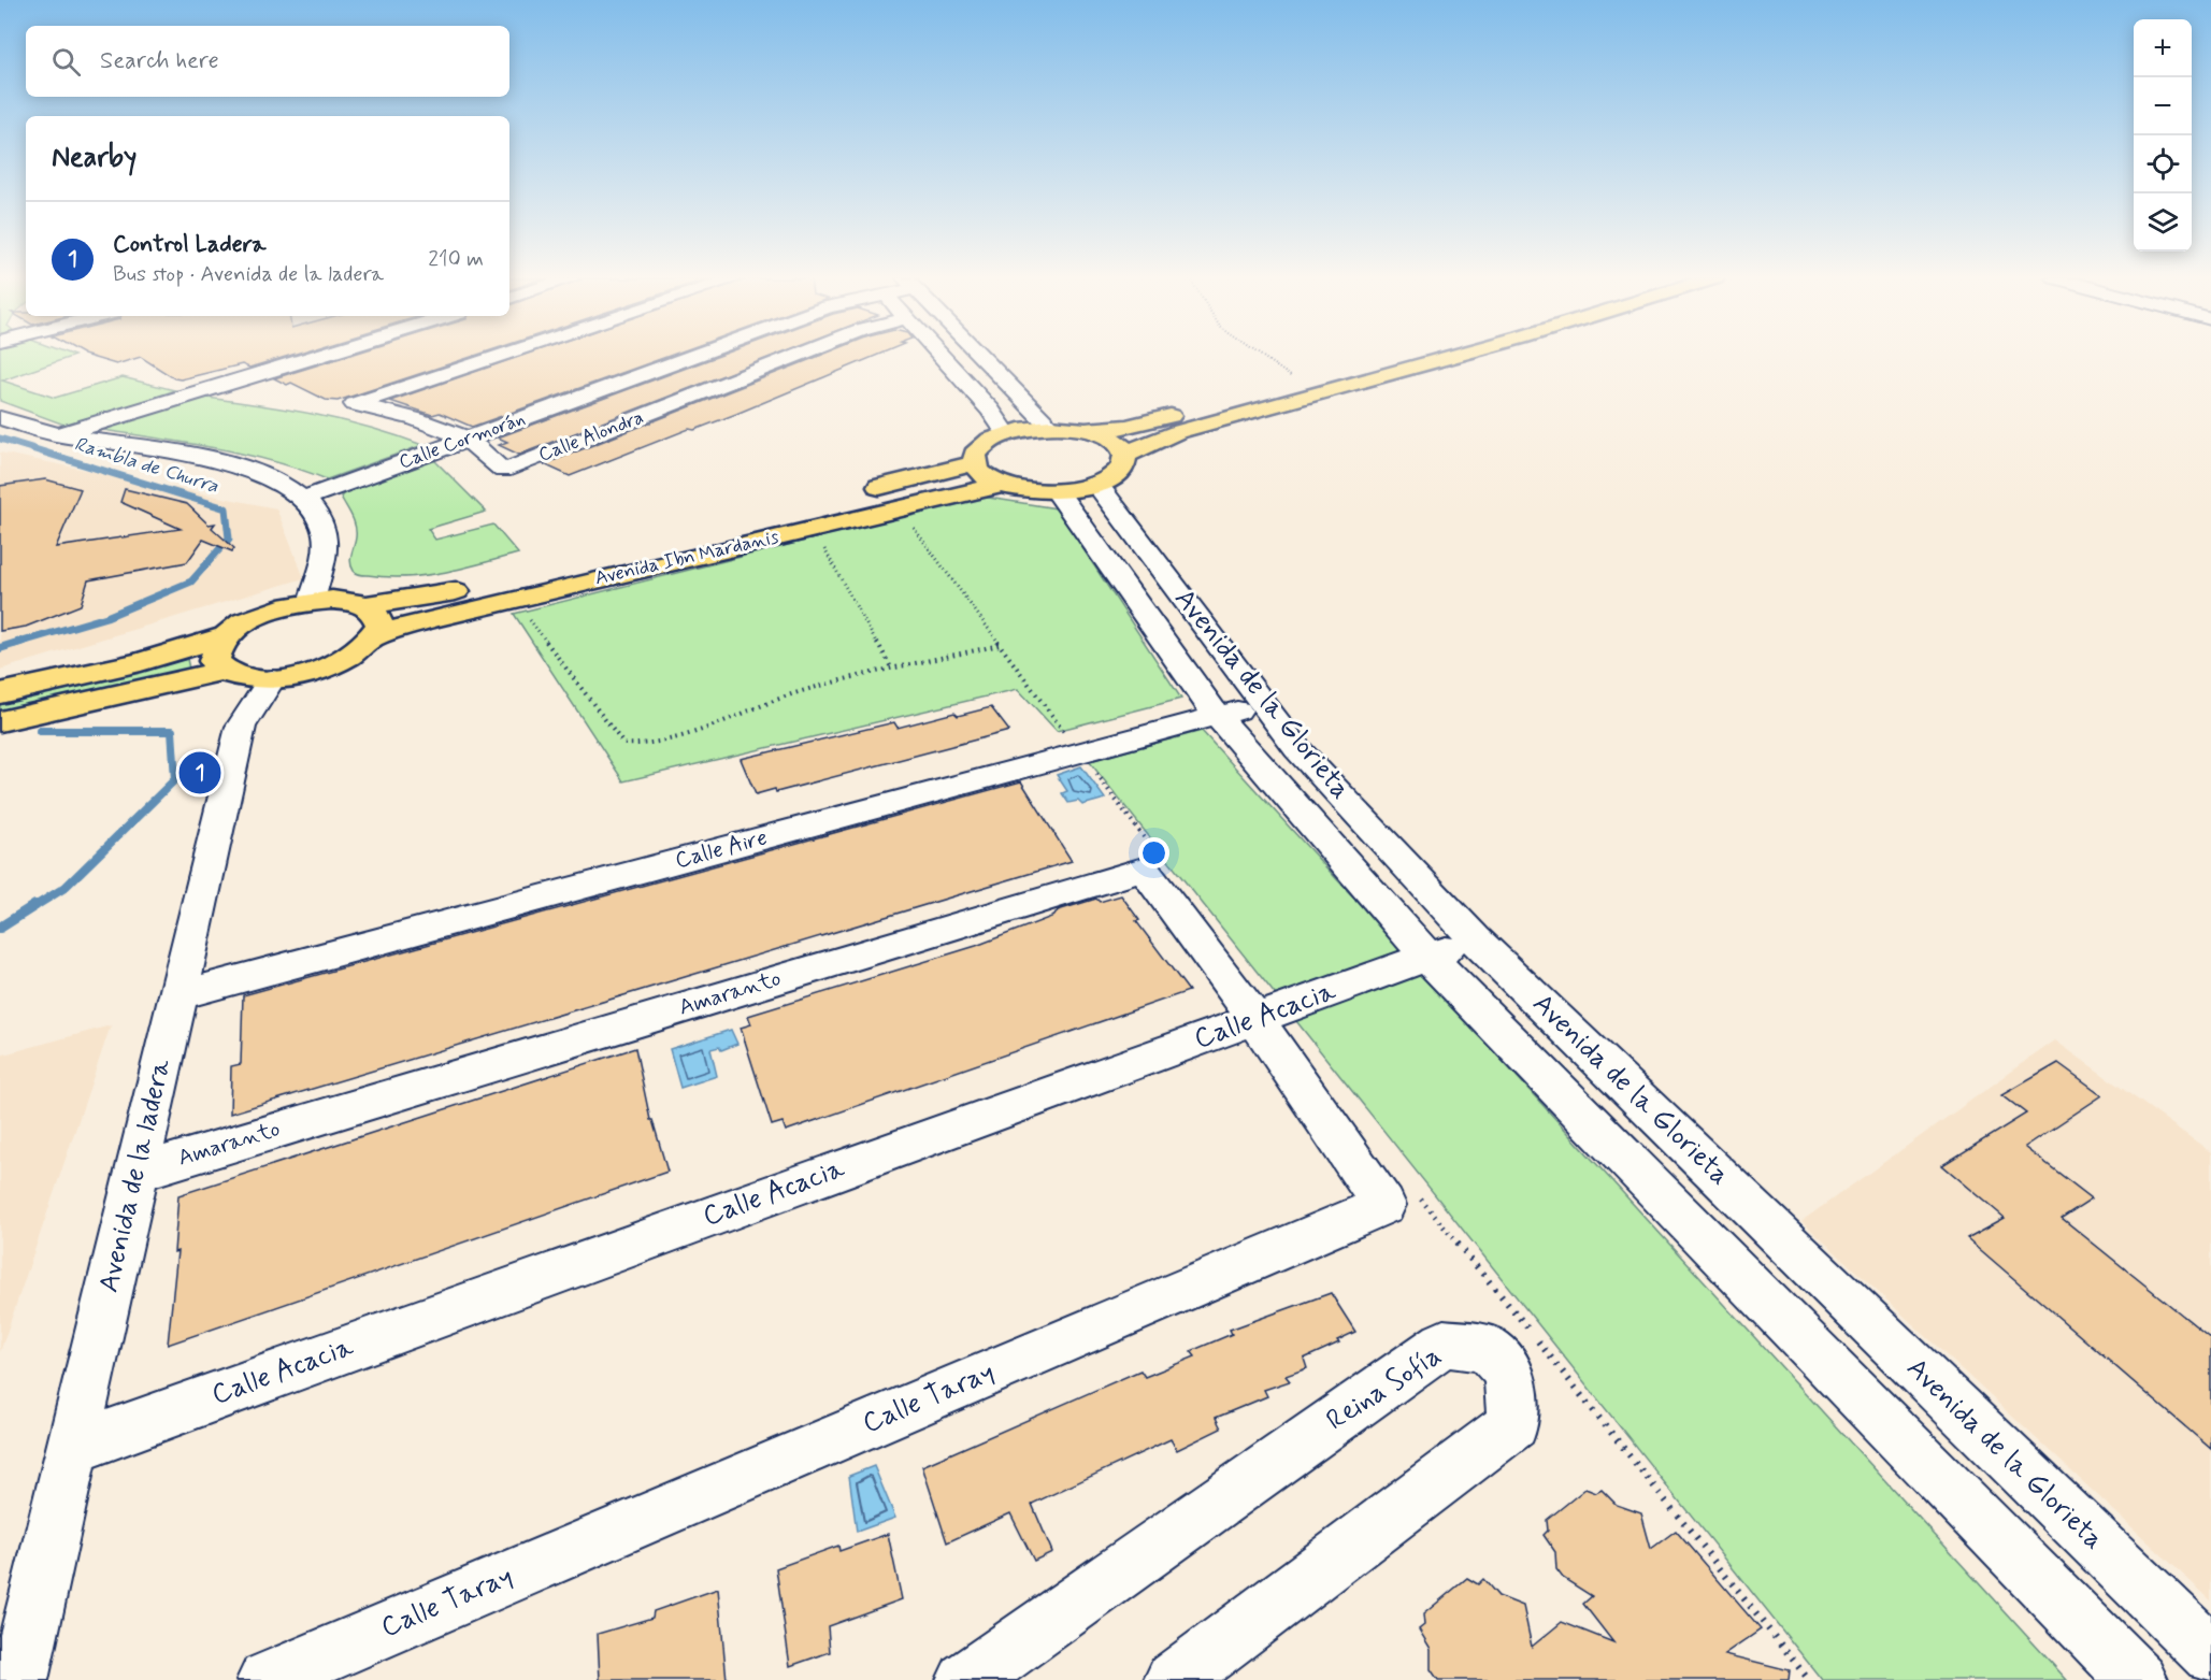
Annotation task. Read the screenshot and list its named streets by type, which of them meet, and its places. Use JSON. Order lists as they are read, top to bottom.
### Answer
{
  "streets": {
    "main road": ["Avenida Ibn Mardanis"],
    "street": [
      "Calle Alondra",
      "Calle Cormorán",
      "Avenida de la Glorieta",
      "Calle Aire",
      "Amaranto",
      "Calle Acacia",
      "Avenida de la ladera",
      "Reina Sofía",
      "Calle Taray"
    ]
  },
  "crossings": [
    ["Calle Alondra", "Calle Cormorán"],
    ["Avenida Ibn Mardanis", "Avenida de la ladera"],
    ["Avenida de la Glorieta", "Calle Aire"],
    ["Avenida de la Glorieta", "Calle Acacia"],
    ["Calle Aire", "Avenida de la ladera"],
    ["Amaranto", "Calle Acacia"],
    ["Amaranto", "Avenida de la ladera"],
    ["Amaranto", "Calle Taray"],
    ["Calle Acacia", "Avenida de la ladera"],
    ["Calle Acacia", "Calle Taray"]
  ],
  "water": ["Rambla de Churra"],
  "page": {
    "map_buttons": ["+", "−"],
    "search": "Search here",
    "heading": "Nearby",
    "list": [
      {
        "mark": "1",
        "name": "Control Ladera",
        "note": "Bus stop · Avenida de la ladera",
        "value": "210 m"
      }
    ],
    "pins": "1"
  }
}
